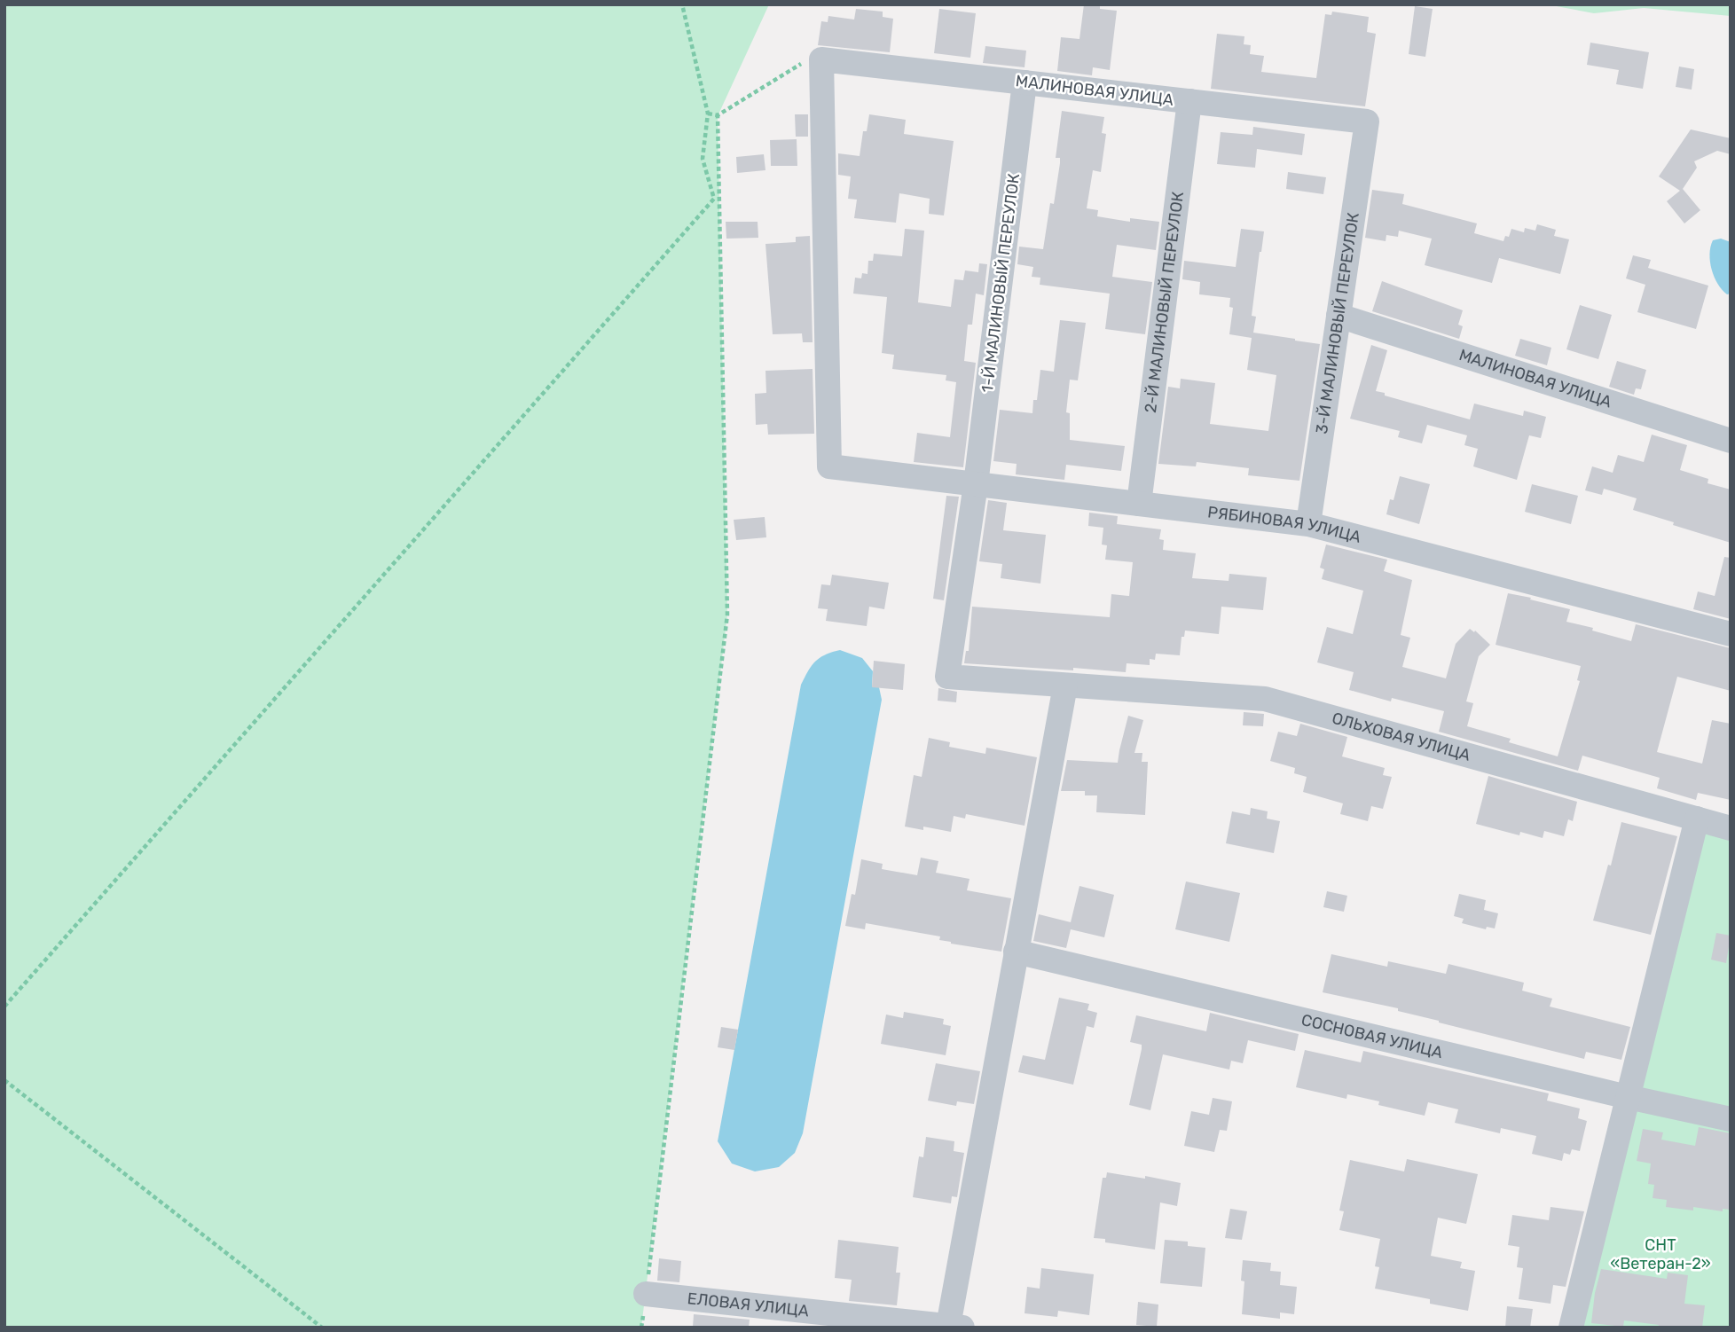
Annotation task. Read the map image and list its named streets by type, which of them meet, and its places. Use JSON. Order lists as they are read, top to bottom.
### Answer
{
  "streets": {
    "street": [
      "МАЛИНОВАЯ УЛИЦА",
      "1-Й МАЛИНОВЫЙ ПЕРЕУЛОК",
      "2-Й МАЛИНОВЫЙ ПЕРЕУЛОК",
      "3-Й МАЛИНОВЫЙ ПЕРЕУЛОК",
      "РЯБИНОВАЯ УЛИЦА",
      "ОЛЬХОВАЯ УЛИЦА",
      "СОСНОВАЯ УЛИЦА",
      "ЕЛОВАЯ УЛИЦА"
    ]
  },
  "crossings": [
    ["МАЛИНОВАЯ УЛИЦА", "1-Й МАЛИНОВЫЙ ПЕРЕУЛОК"],
    ["МАЛИНОВАЯ УЛИЦА", "2-Й МАЛИНОВЫЙ ПЕРЕУЛОК"],
    ["МАЛИНОВАЯ УЛИЦА", "3-Й МАЛИНОВЫЙ ПЕРЕУЛОК"],
    ["МАЛИНОВАЯ УЛИЦА", "РЯБИНОВАЯ УЛИЦА"],
    ["1-Й МАЛИНОВЫЙ ПЕРЕУЛОК", "РЯБИНОВАЯ УЛИЦА"],
    ["1-Й МАЛИНОВЫЙ ПЕРЕУЛОК", "ОЛЬХОВАЯ УЛИЦА"],
    ["2-Й МАЛИНОВЫЙ ПЕРЕУЛОК", "РЯБИНОВАЯ УЛИЦА"],
    ["3-Й МАЛИНОВЫЙ ПЕРЕУЛОК", "РЯБИНОВАЯ УЛИЦА"]
  ],
  "parks": ["СНТ «Ветеран-2»"]
}
